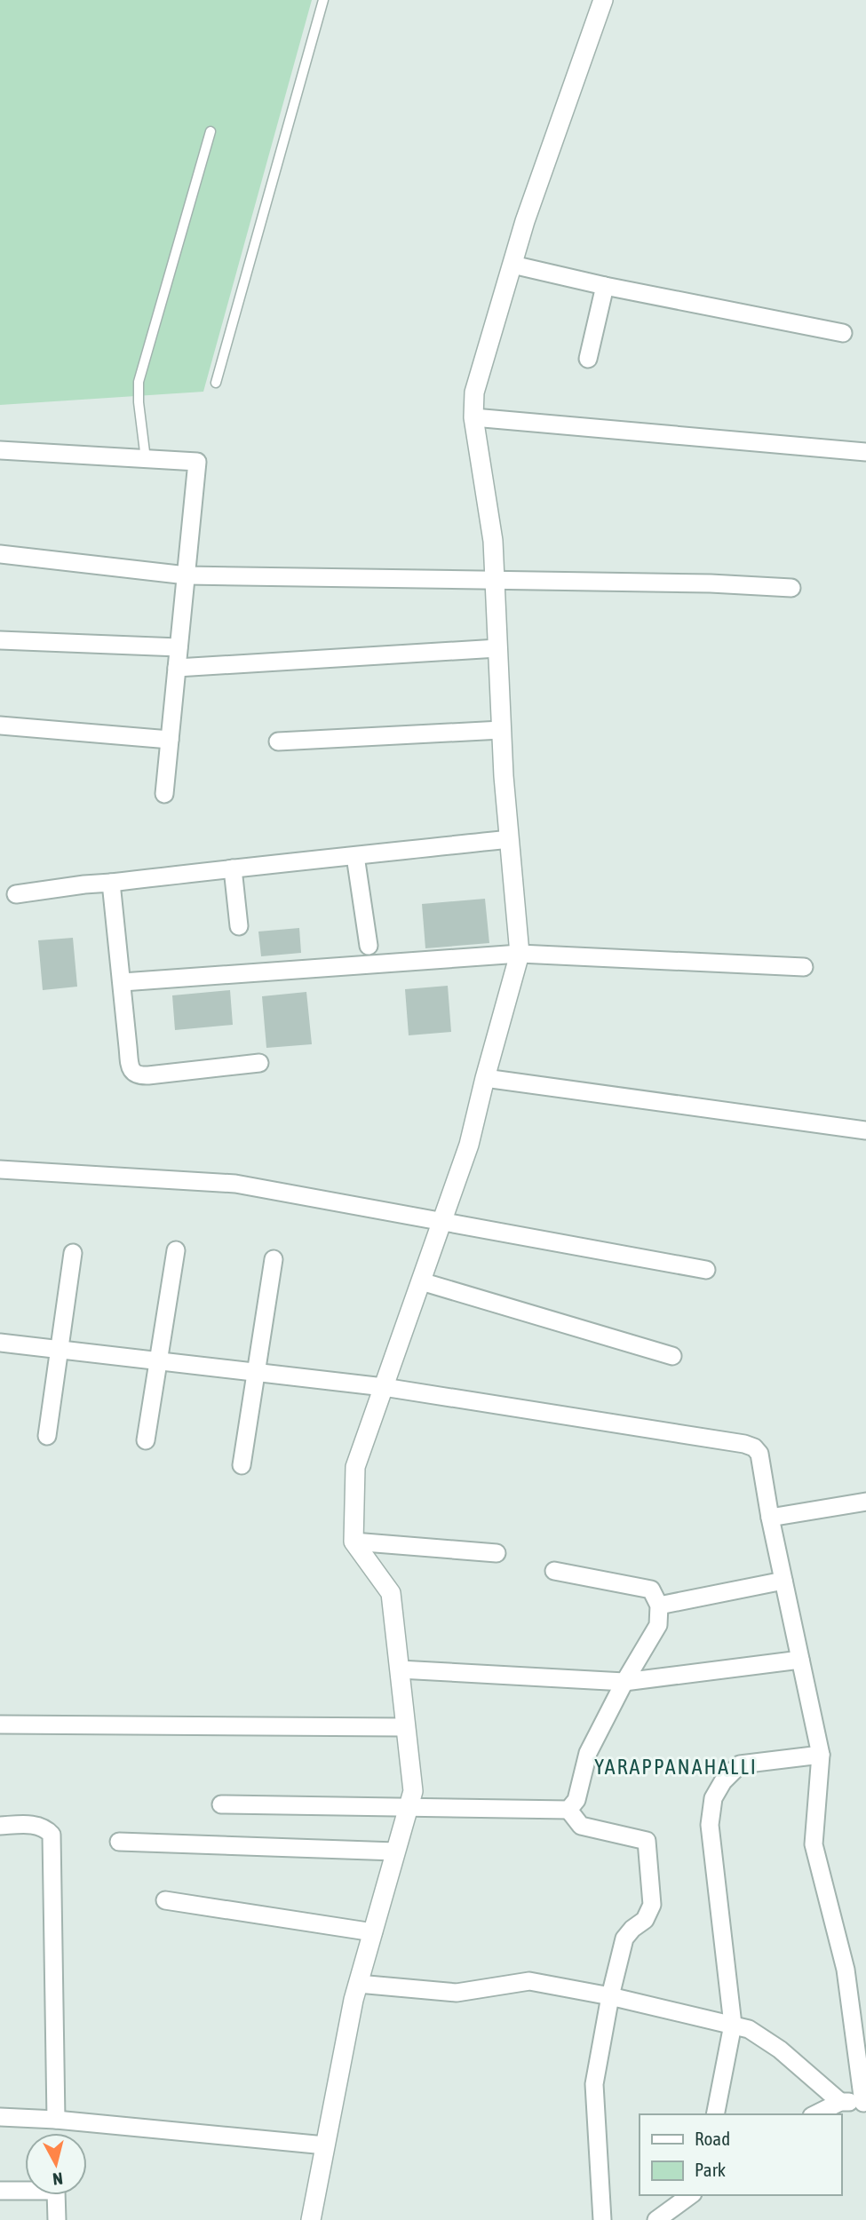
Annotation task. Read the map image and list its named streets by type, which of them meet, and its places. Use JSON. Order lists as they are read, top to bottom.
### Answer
{
  "districts": ["YARAPPANAHALLI"],
  "legend": ["Road", "Park"],
  "north": "bottom"
}
